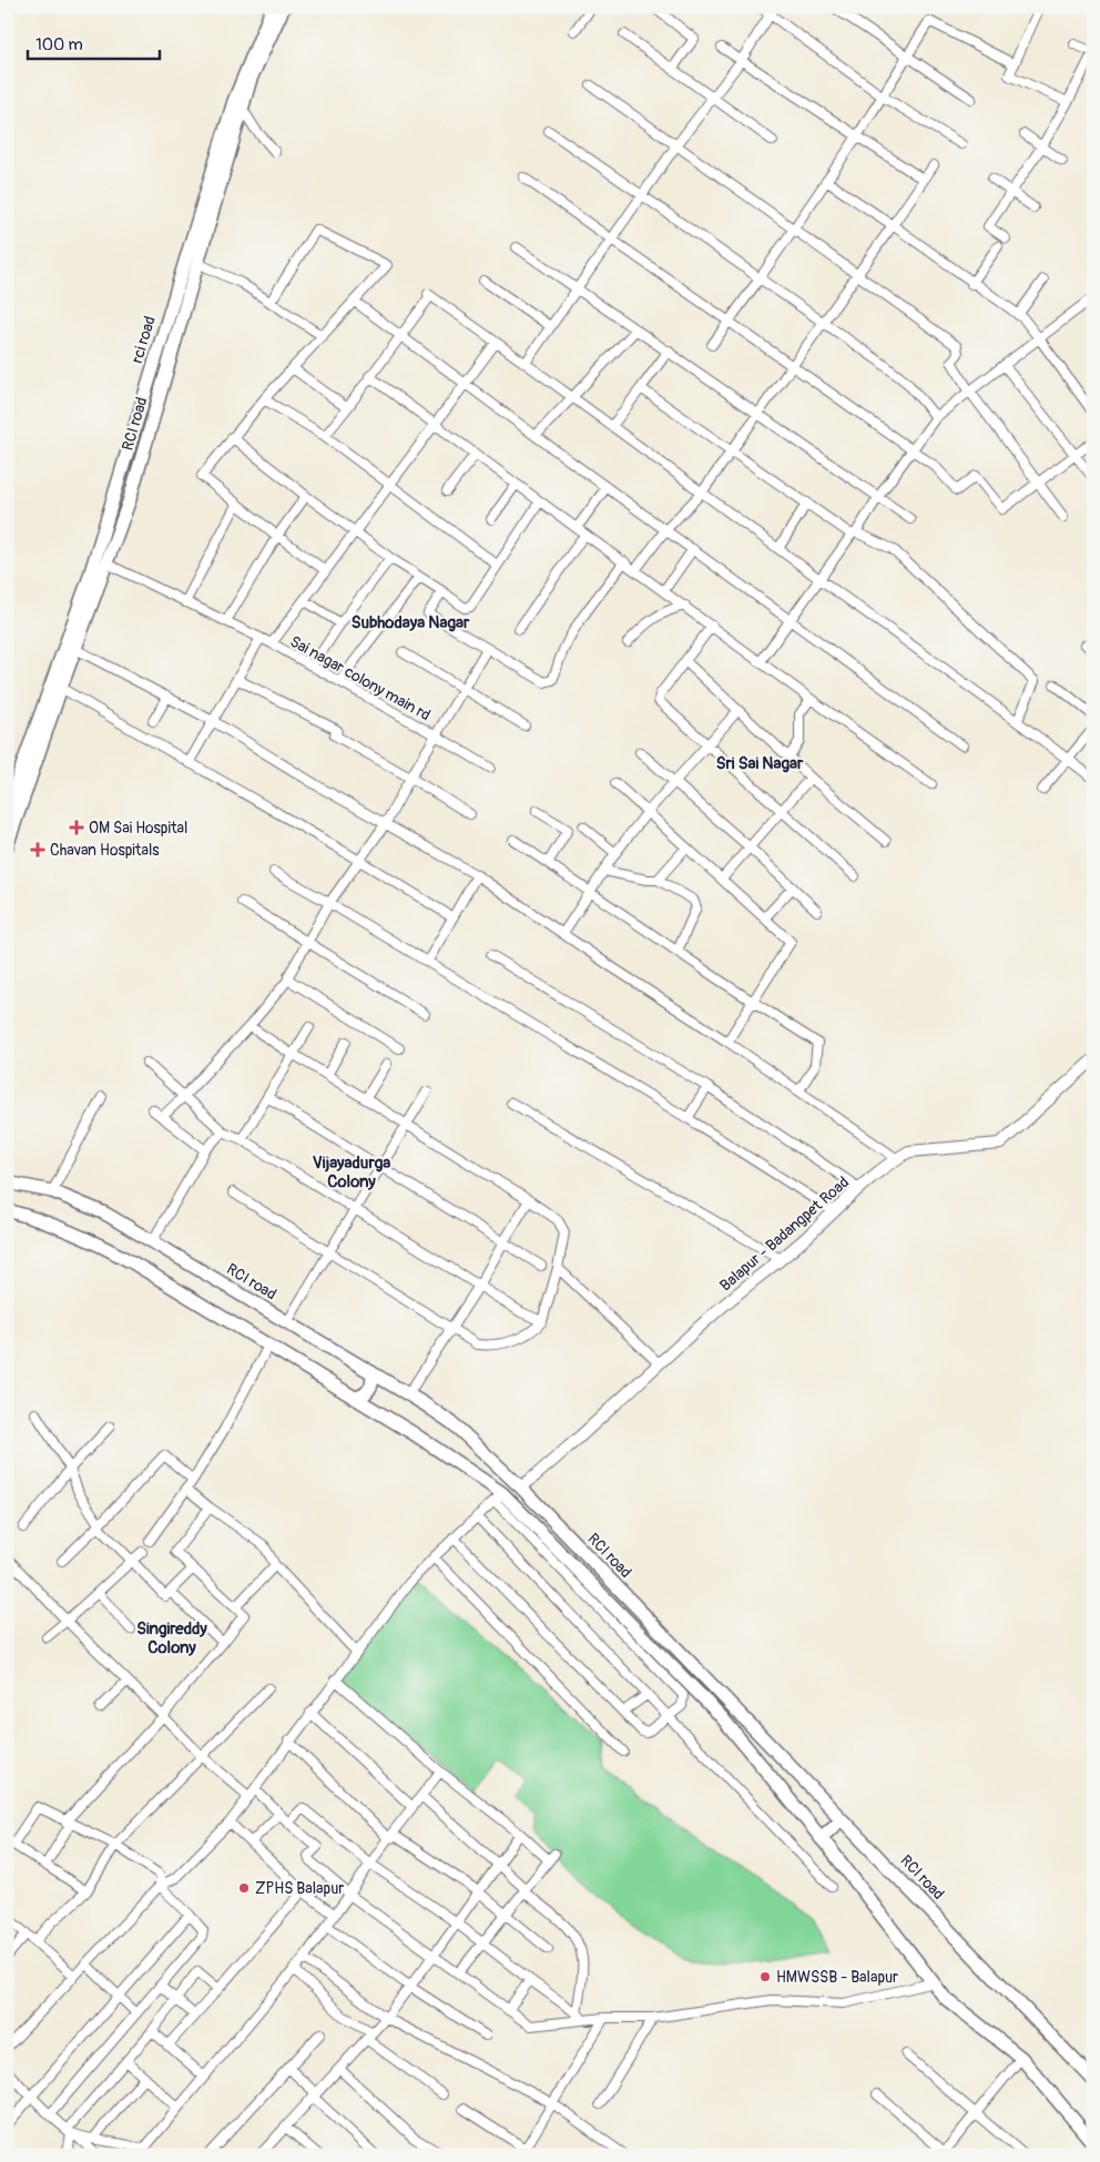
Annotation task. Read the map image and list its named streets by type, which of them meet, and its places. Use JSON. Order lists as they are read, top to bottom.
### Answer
{
  "streets": {
    "main road": ["rci road", "RCI road"],
    "street": ["Sai nagar colony main rd", "Balapur - Badangpet Road"]
  },
  "crossings": [
    ["rci road", "RCI road"],
    ["RCI road", "Sai nagar colony main rd"],
    ["RCI road", "Balapur - Badangpet Road"]
  ],
  "districts": [
    "Subhodaya Nagar",
    "Sri Sai Nagar",
    "Vijayadurga Colony",
    "Singireddy Colony"
  ],
  "places": {
    "health": ["OM Sai Hospital", "Chavan Hospitals"],
    "other": ["ZPHS Balapur", "HMWSSB - Balapur"]
  },
  "scale_bar": "100 m"
}
